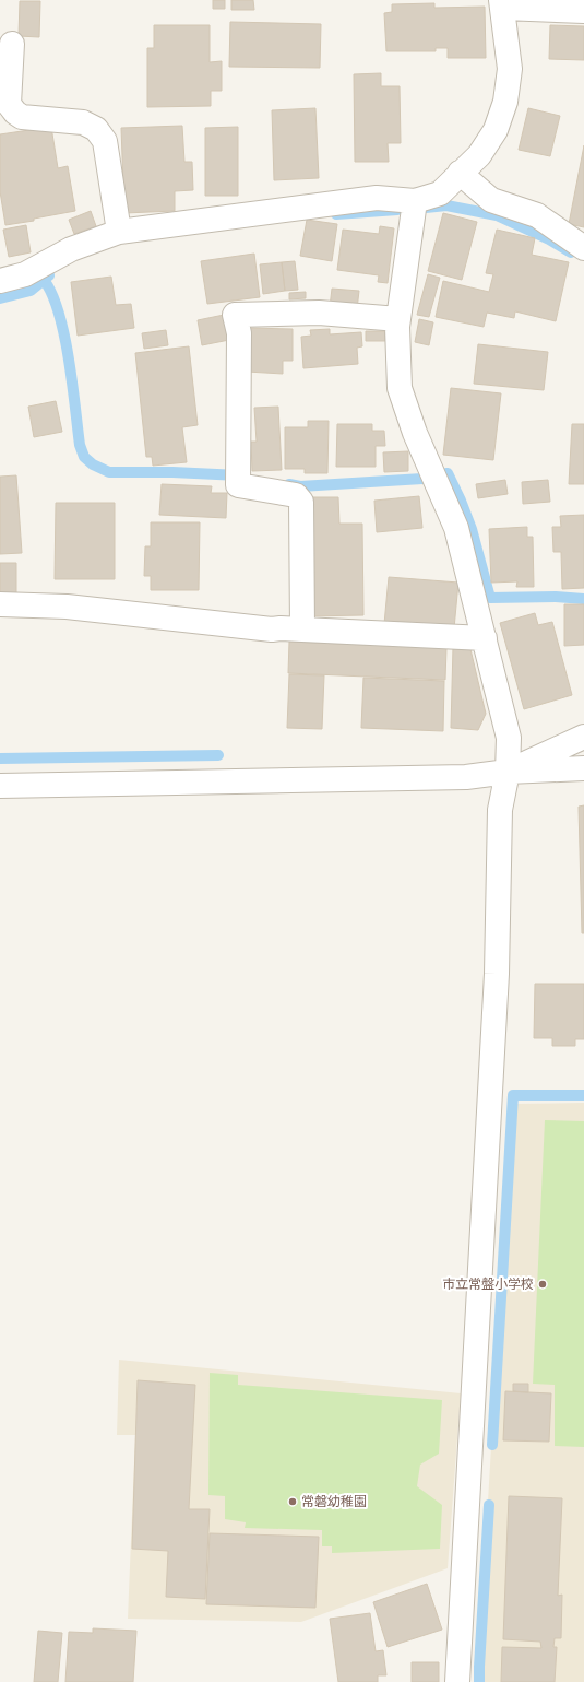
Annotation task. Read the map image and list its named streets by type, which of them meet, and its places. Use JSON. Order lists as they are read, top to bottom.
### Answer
{
  "places": ["市立常盤小学校", "常磐幼稚園"]
}
